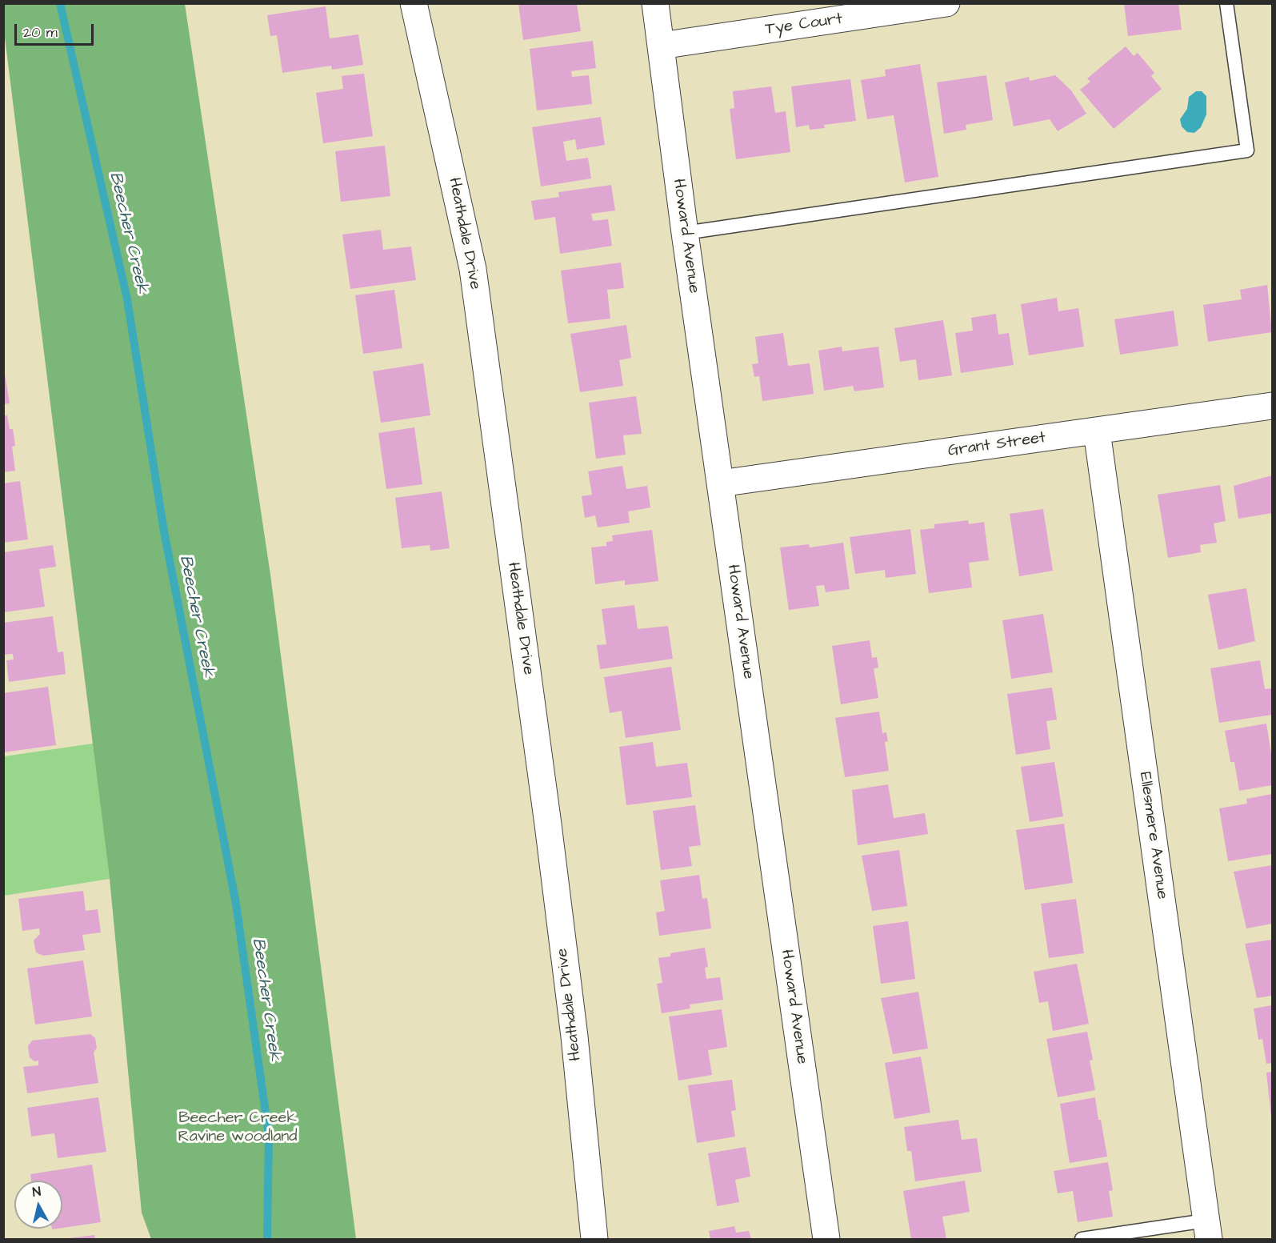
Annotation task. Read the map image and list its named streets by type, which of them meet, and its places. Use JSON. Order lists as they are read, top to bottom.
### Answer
{
  "streets": {
    "street": [
      "Tye Court",
      "Heathdale Drive",
      "Howard Avenue",
      "Grant Street",
      "Ellesmere Avenue"
    ]
  },
  "crossings": [
    ["Tye Court", "Howard Avenue"],
    ["Howard Avenue", "Grant Street"],
    ["Grant Street", "Ellesmere Avenue"]
  ],
  "water": ["Beecher Creek"],
  "parks": ["Beecher Creek Ravine woodland"],
  "scale_bar": "20 m",
  "north": "top"
}
